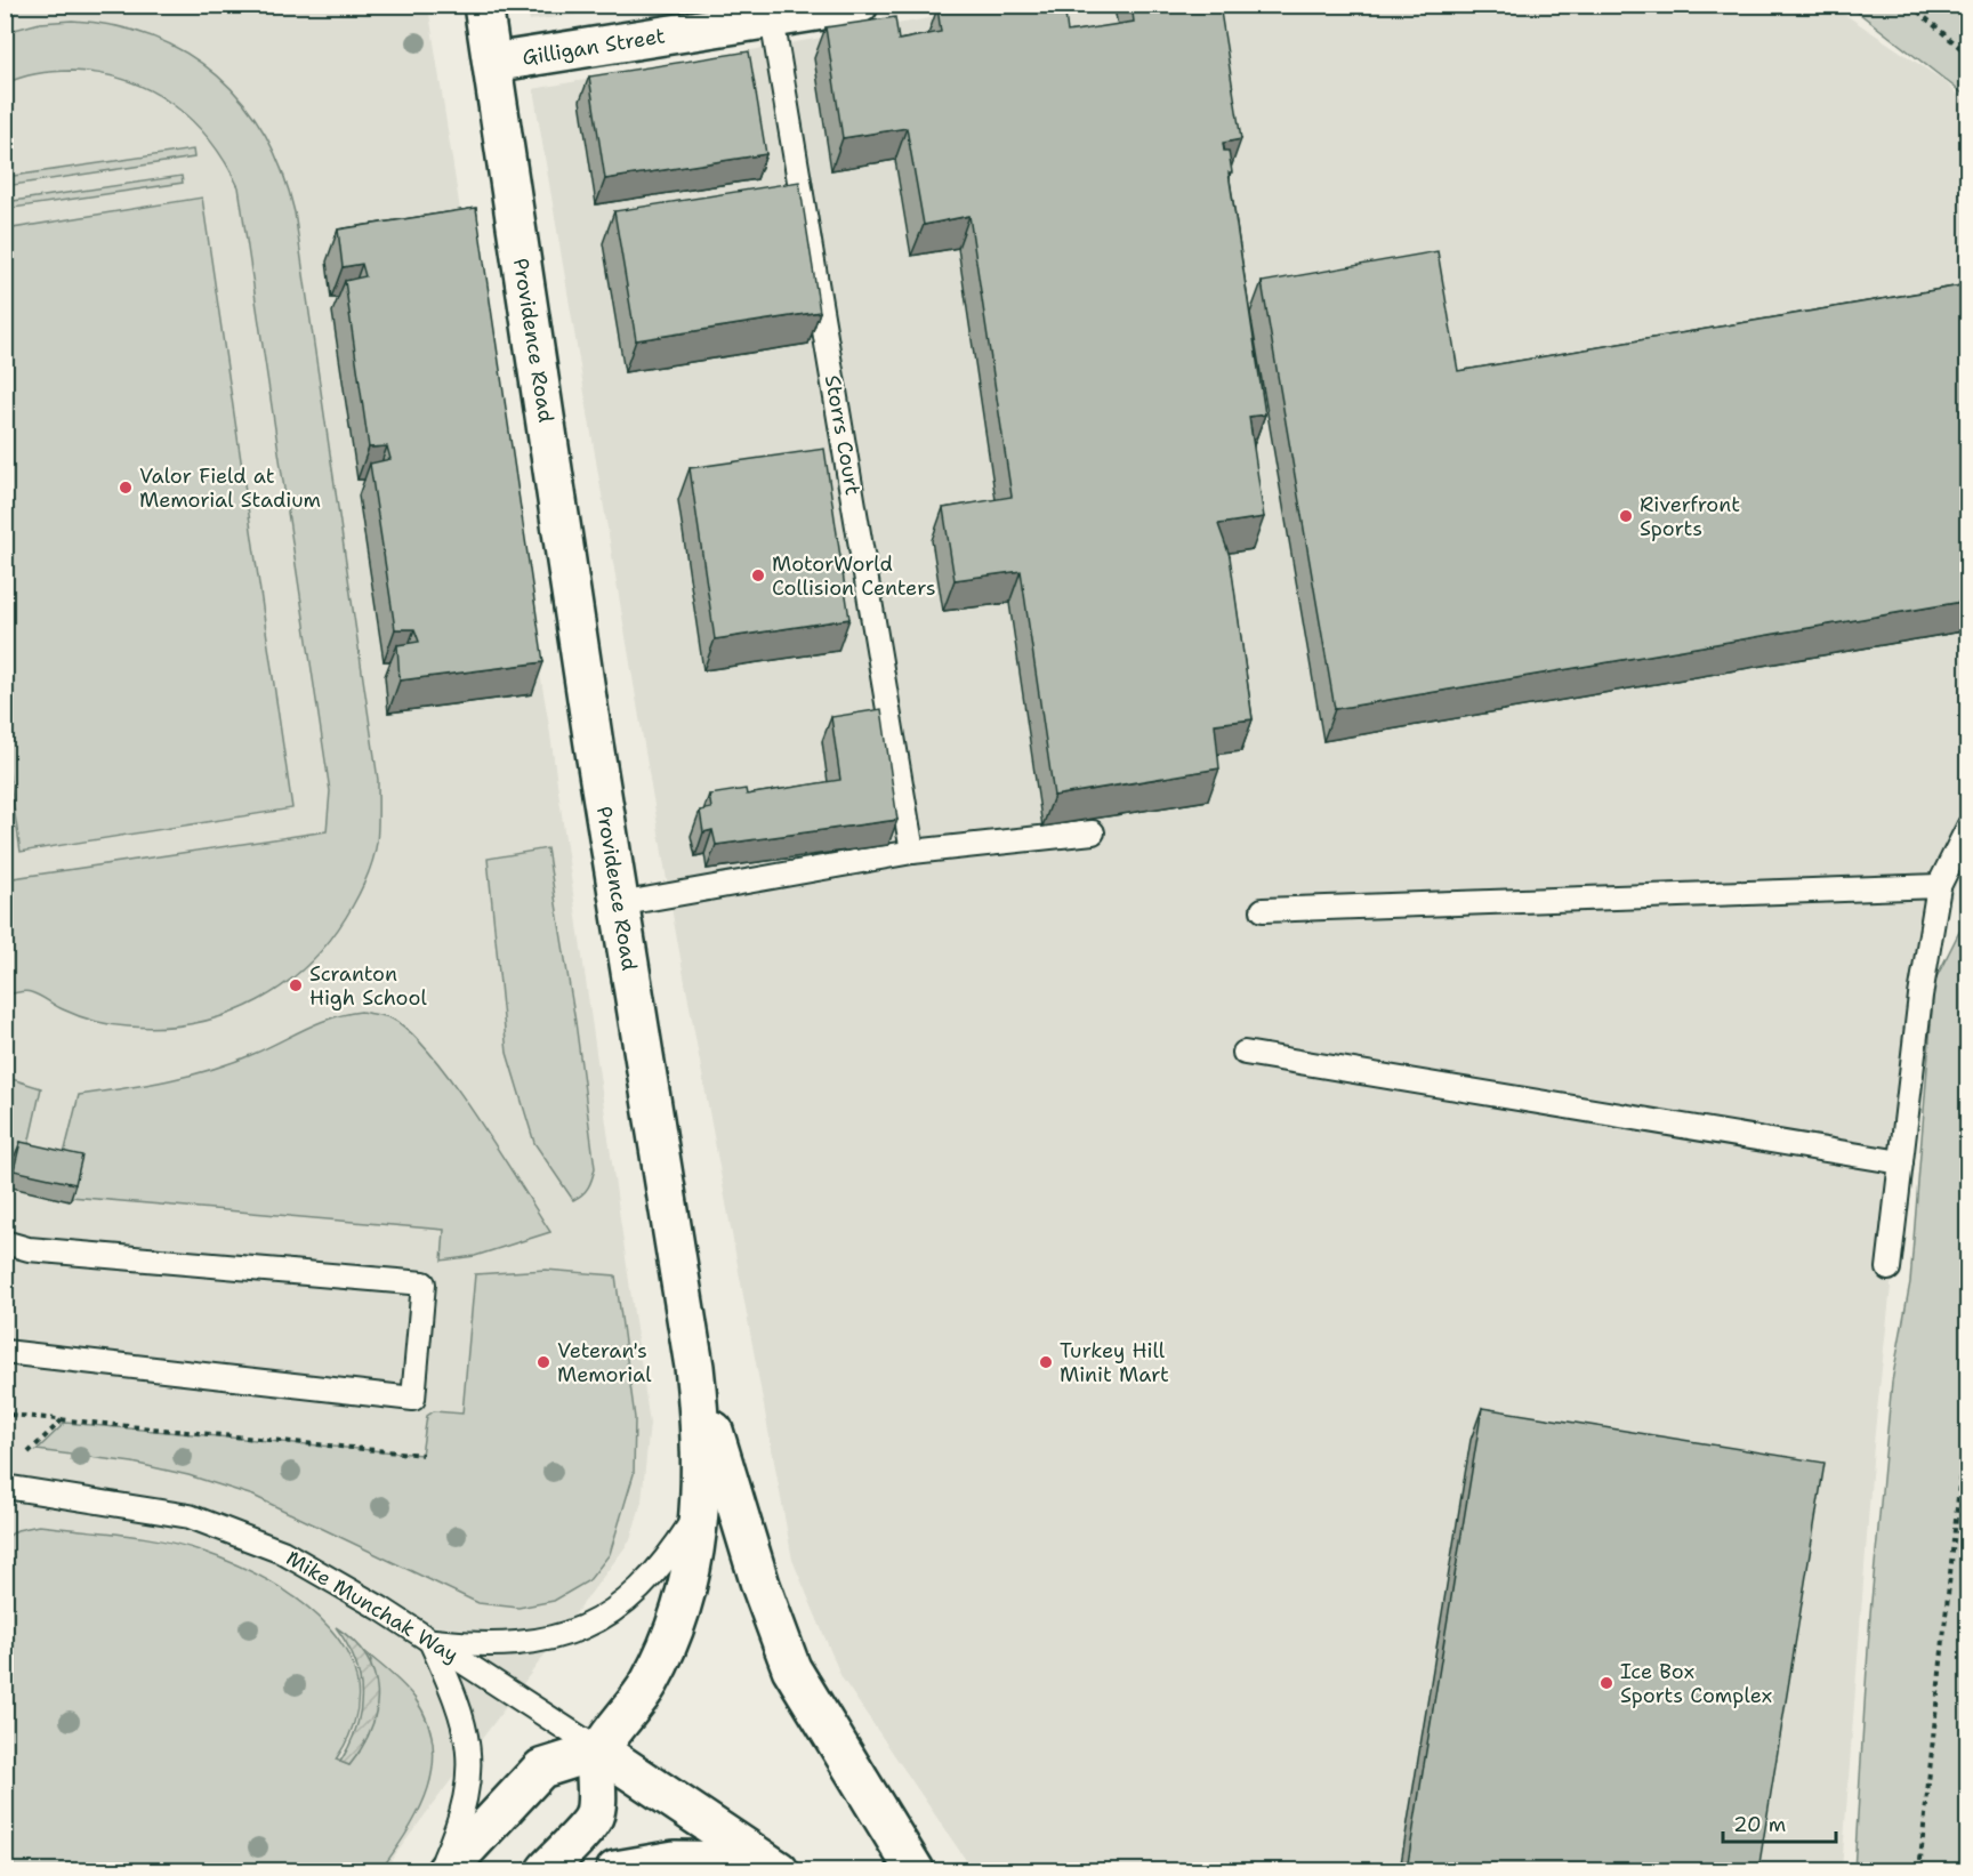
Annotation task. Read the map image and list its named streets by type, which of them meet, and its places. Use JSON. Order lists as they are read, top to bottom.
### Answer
{
  "streets": {
    "main road": ["Gilligan Street", "Providence Road"],
    "lane": ["Storrs Court", "Mike Munchak Way"]
  },
  "crossings": [
    ["Gilligan Street", "Providence Road"],
    ["Gilligan Street", "Storrs Court"],
    ["Providence Road", "Mike Munchak Way"]
  ],
  "places": [
    "Valor Field at Memorial Stadium",
    "Riverfront Sports",
    "MotorWorld Collision Centers",
    "Scranton High School",
    "Veteran's Memorial",
    "Turkey Hill Minit Mart",
    "Ice Box Sports Complex"
  ],
  "scale_bar": "20 m"
}
